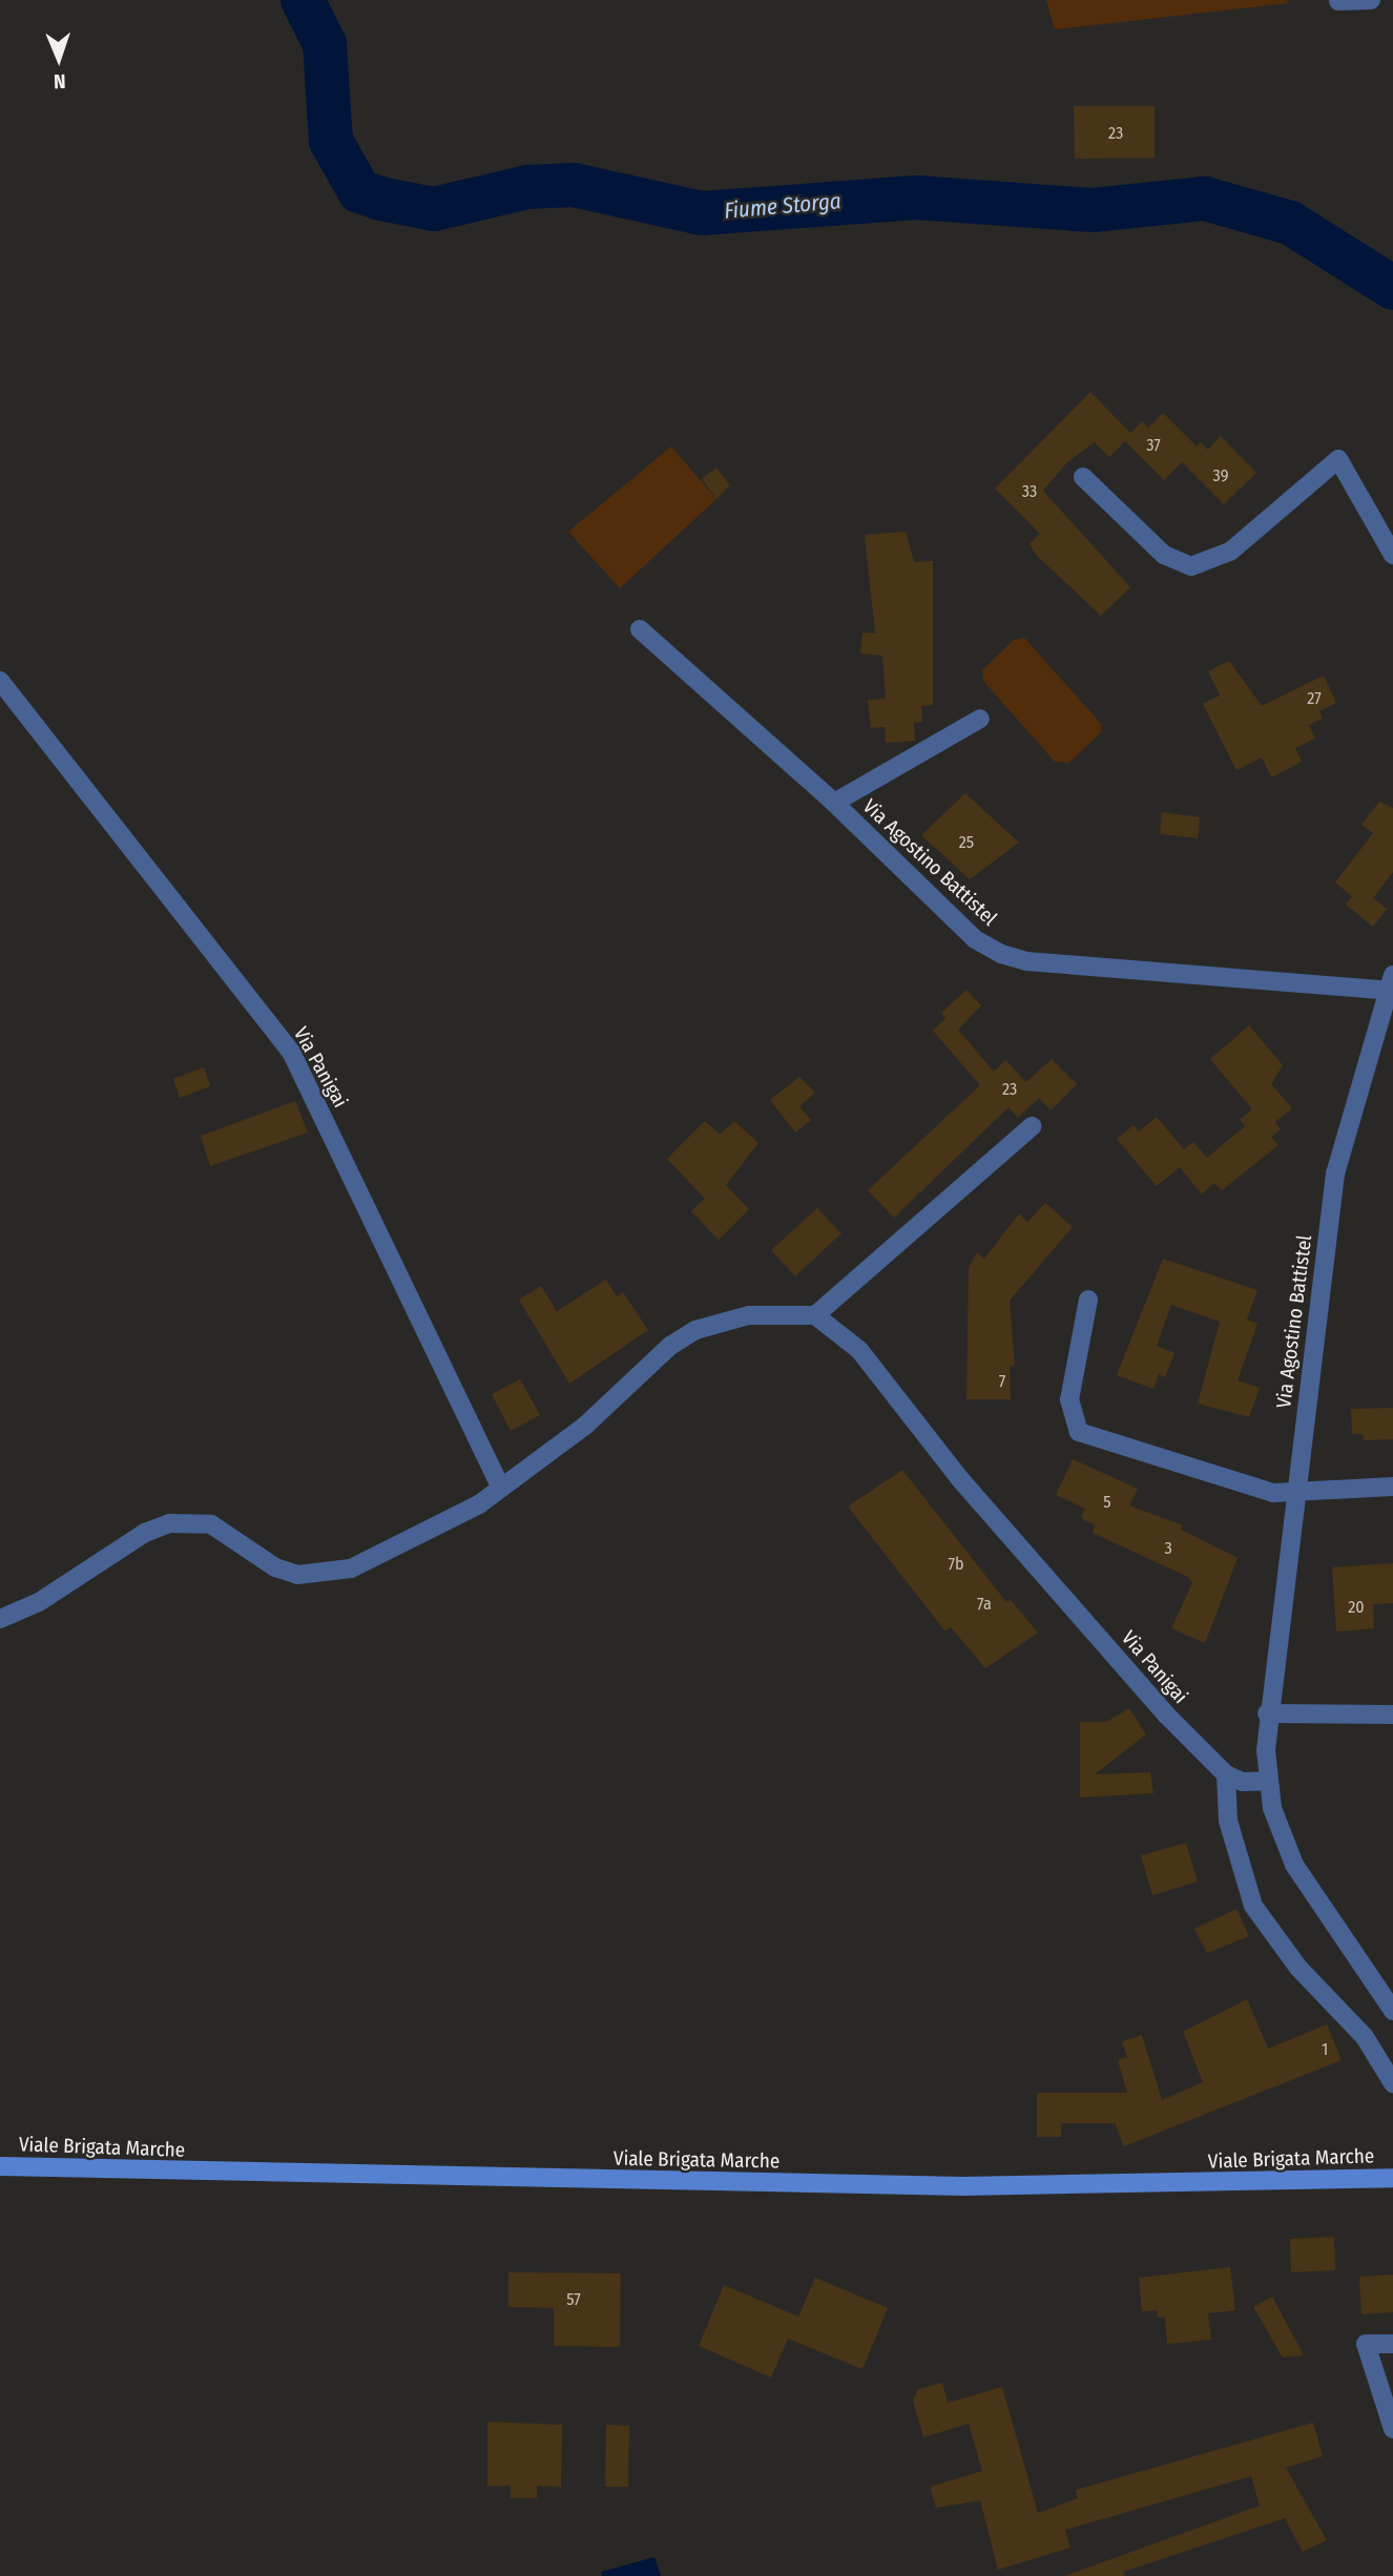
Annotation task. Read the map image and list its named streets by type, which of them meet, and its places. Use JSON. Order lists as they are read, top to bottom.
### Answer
{
  "streets": {
    "street": ["Via Agostino Battistel", "Via Panigai", "Viale Brigata Marche"]
  },
  "water": ["Fiume Storga"],
  "house_numbers": [
    "23",
    "37",
    "39",
    "33",
    "27",
    "25",
    "23",
    "7",
    "5",
    "3",
    "7b",
    "7a",
    "20",
    "1",
    "57"
  ],
  "north": "bottom"
}
